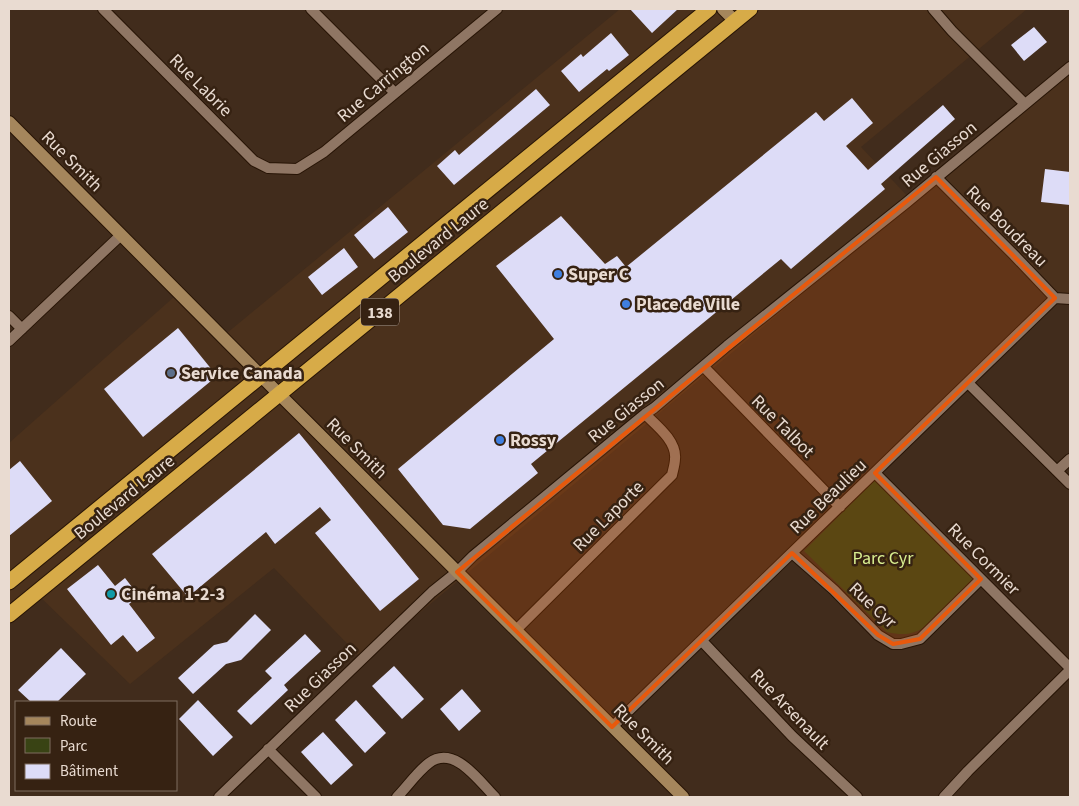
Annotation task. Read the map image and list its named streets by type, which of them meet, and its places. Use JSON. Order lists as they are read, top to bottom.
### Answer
{
  "streets": {
    "highway": ["Boulevard Laure", "138"],
    "street": [
      "Rue Carrington",
      "Rue Labrie",
      "Rue Giasson",
      "Rue Smith",
      "Rue Boudreau",
      "Rue Talbot",
      "Rue Beaulieu",
      "Rue Laporte",
      "Rue Cormier",
      "Rue Cyr",
      "Rue Arsenault"
    ]
  },
  "crossings": [
    ["Rue Carrington", "Rue Labrie"],
    ["Rue Giasson", "Rue Smith"],
    ["Rue Giasson", "Rue Boudreau"],
    ["Rue Giasson", "Rue Talbot"],
    ["Rue Giasson", "Rue Laporte"],
    ["Rue Smith", "Boulevard Laure"],
    ["Rue Smith", "Rue Beaulieu"],
    ["Rue Smith", "Rue Laporte"],
    ["Rue Boudreau", "Rue Beaulieu"],
    ["Rue Talbot", "Rue Beaulieu"],
    ["Rue Beaulieu", "Rue Cormier"],
    ["Rue Beaulieu", "Rue Cyr"],
    ["Rue Beaulieu", "Rue Arsenault"],
    ["Rue Cormier", "Rue Cyr"]
  ],
  "parks": ["Parc Cyr"],
  "places": [
    "Super C",
    "Place de Ville",
    "Service Canada",
    "Rossy",
    "Cinéma 1-2-3"
  ],
  "legend": ["Route", "Parc", "Bâtiment"]
}
